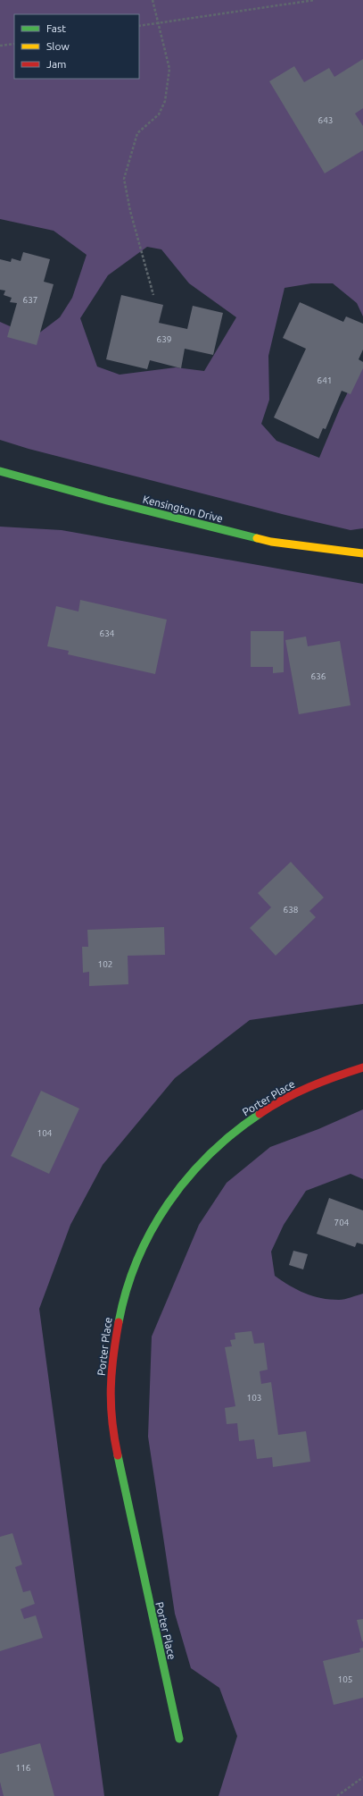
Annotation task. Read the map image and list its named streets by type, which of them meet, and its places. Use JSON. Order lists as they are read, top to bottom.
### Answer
{
  "streets": {
    "street": ["Kensington Drive", "Porter Place"]
  },
  "house_numbers": [
    "643",
    "637",
    "639",
    "641",
    "634",
    "636",
    "638",
    "102",
    "104",
    "704",
    "103",
    "105",
    "116"
  ],
  "legend": ["Fast", "Slow", "Jam"]
}
